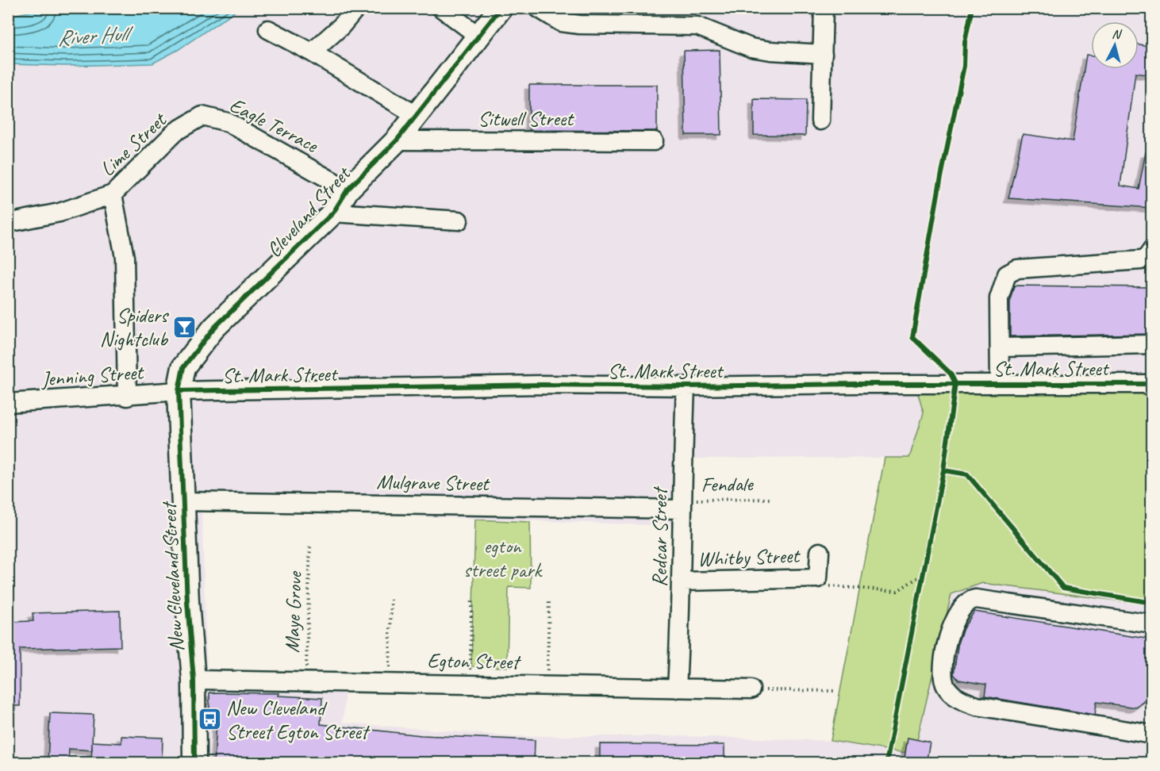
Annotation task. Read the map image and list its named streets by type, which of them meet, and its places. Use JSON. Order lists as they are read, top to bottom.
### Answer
{
  "streets": {
    "main road": ["Cleveland Street", "New Cleveland Street"],
    "street": [
      "Sitwell Street",
      "Eagle Terrace",
      "Lime Street",
      "St. Mark Street",
      "Jenning Street",
      "Mulgrave Street",
      "Redcar Street",
      "Whitby Street",
      "Egton Street"
    ],
    "path": ["Fendale", "Maye Grove"]
  },
  "crossings": [
    ["Sitwell Street", "Cleveland Street"],
    ["Eagle Terrace", "Lime Street"],
    ["Eagle Terrace", "Cleveland Street"],
    ["Cleveland Street", "St. Mark Street"],
    ["Cleveland Street", "Jenning Street"],
    ["Cleveland Street", "New Cleveland Street"],
    ["St. Mark Street", "Jenning Street"],
    ["St. Mark Street", "Redcar Street"],
    ["St. Mark Street", "New Cleveland Street"],
    ["Jenning Street", "New Cleveland Street"],
    ["Mulgrave Street", "Fendale"],
    ["Mulgrave Street", "Redcar Street"],
    ["Mulgrave Street", "New Cleveland Street"],
    ["Fendale", "Redcar Street"],
    ["Redcar Street", "Whitby Street"],
    ["Redcar Street", "Egton Street"],
    ["New Cleveland Street", "Egton Street"],
    ["Maye Grove", "Egton Street"]
  ],
  "water": ["River Hull"],
  "parks": ["egton street park"],
  "places": {
    "bar": ["Spiders Nightclub"],
    "bus stop": ["New Cleveland Street Egton Street"]
  },
  "north": "top"
}
